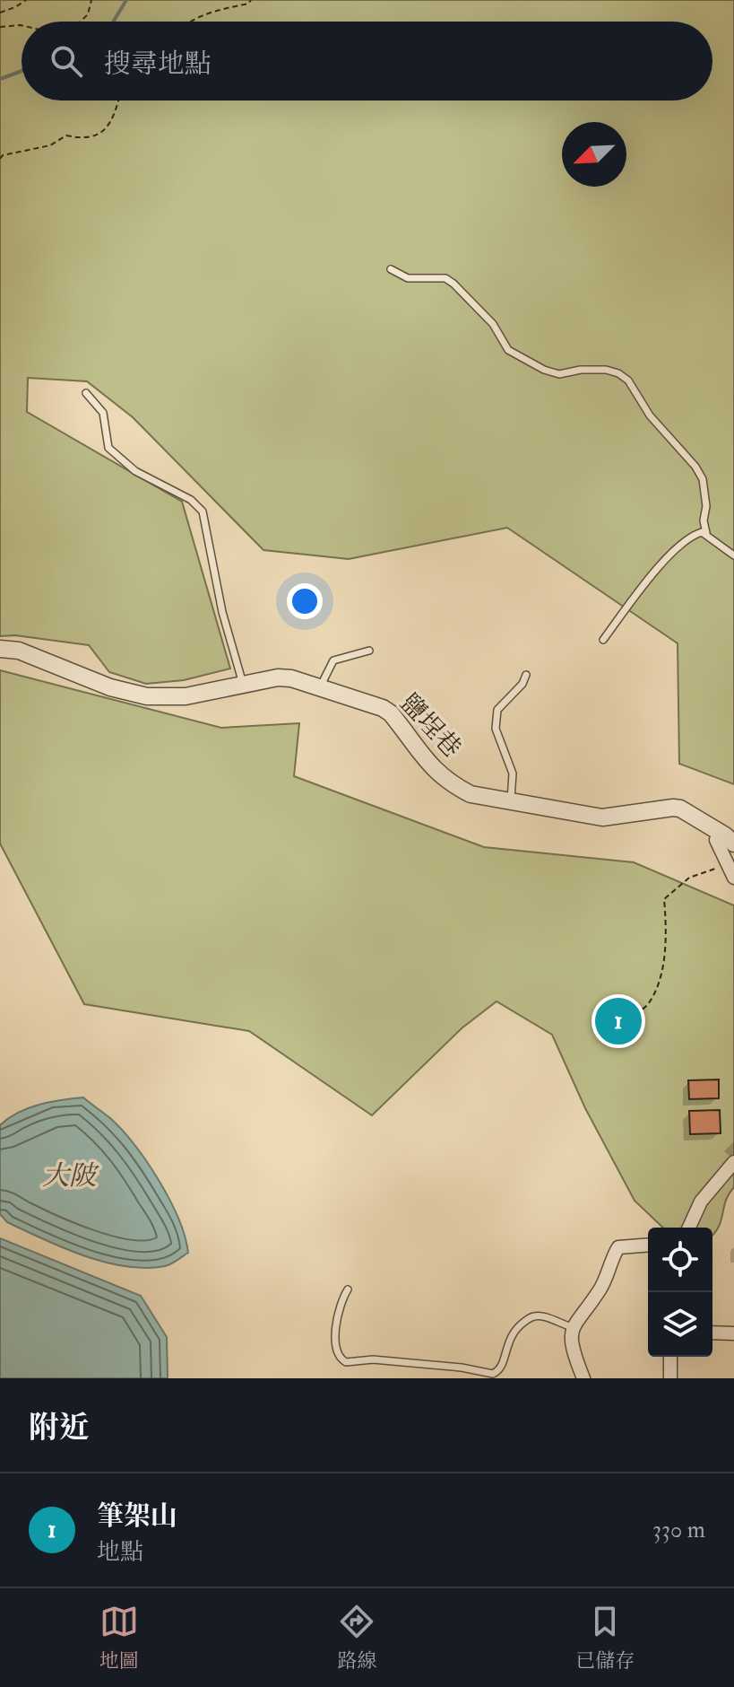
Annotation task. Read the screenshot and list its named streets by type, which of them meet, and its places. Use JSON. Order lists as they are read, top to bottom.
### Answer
{
  "streets": {
    "street": ["鹽埕巷"]
  },
  "water": ["大陂"],
  "north": "bottom left",
  "page": {
    "search": "搜尋地點",
    "pins": "1",
    "heading": "附近",
    "list": [
      {
        "mark": "1",
        "name": "筆架山",
        "note": "地點",
        "value": "330 m"
      }
    ],
    "nav": ["地圖", "路線", "已儲存"]
  }
}
